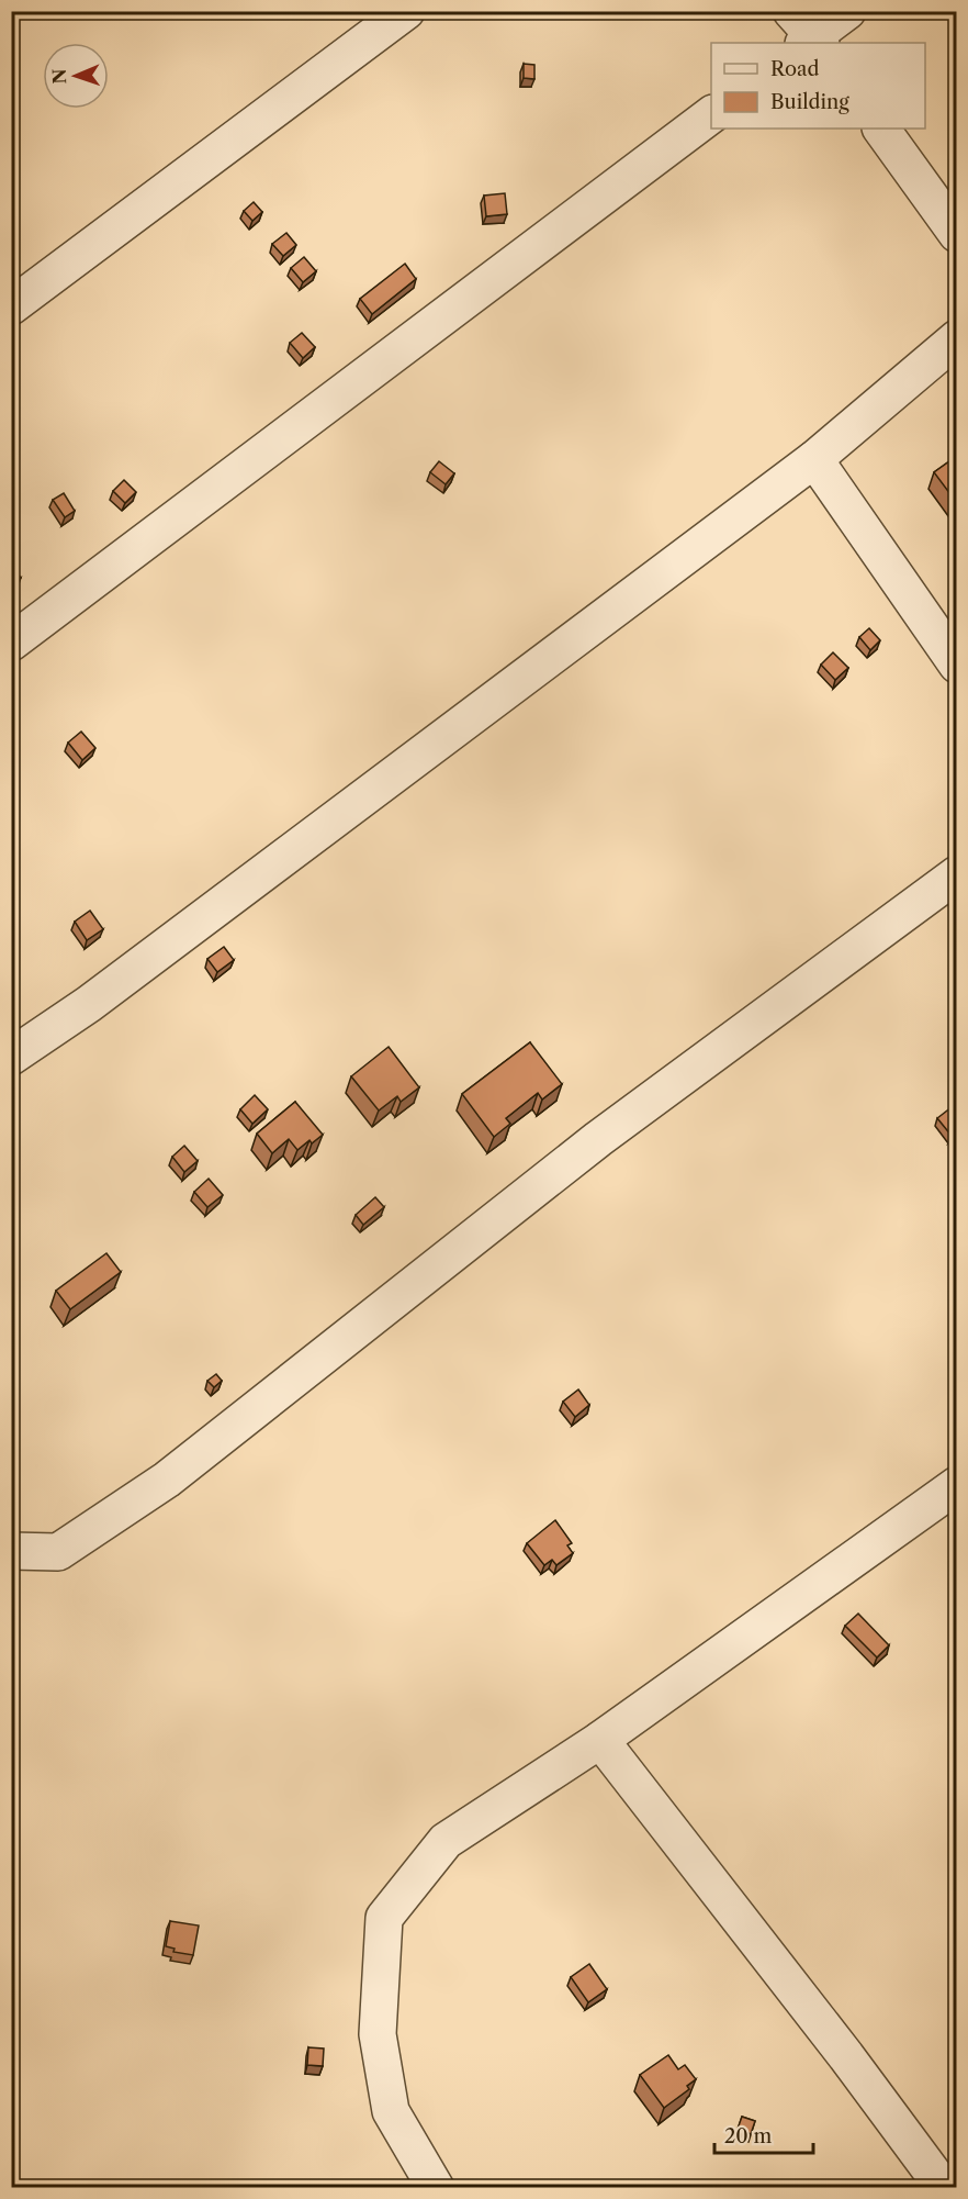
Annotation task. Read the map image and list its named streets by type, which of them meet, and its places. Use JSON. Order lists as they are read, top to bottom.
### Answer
{
  "legend": ["Road", "Building"],
  "scale_bar": "20 m",
  "north": "left"
}
